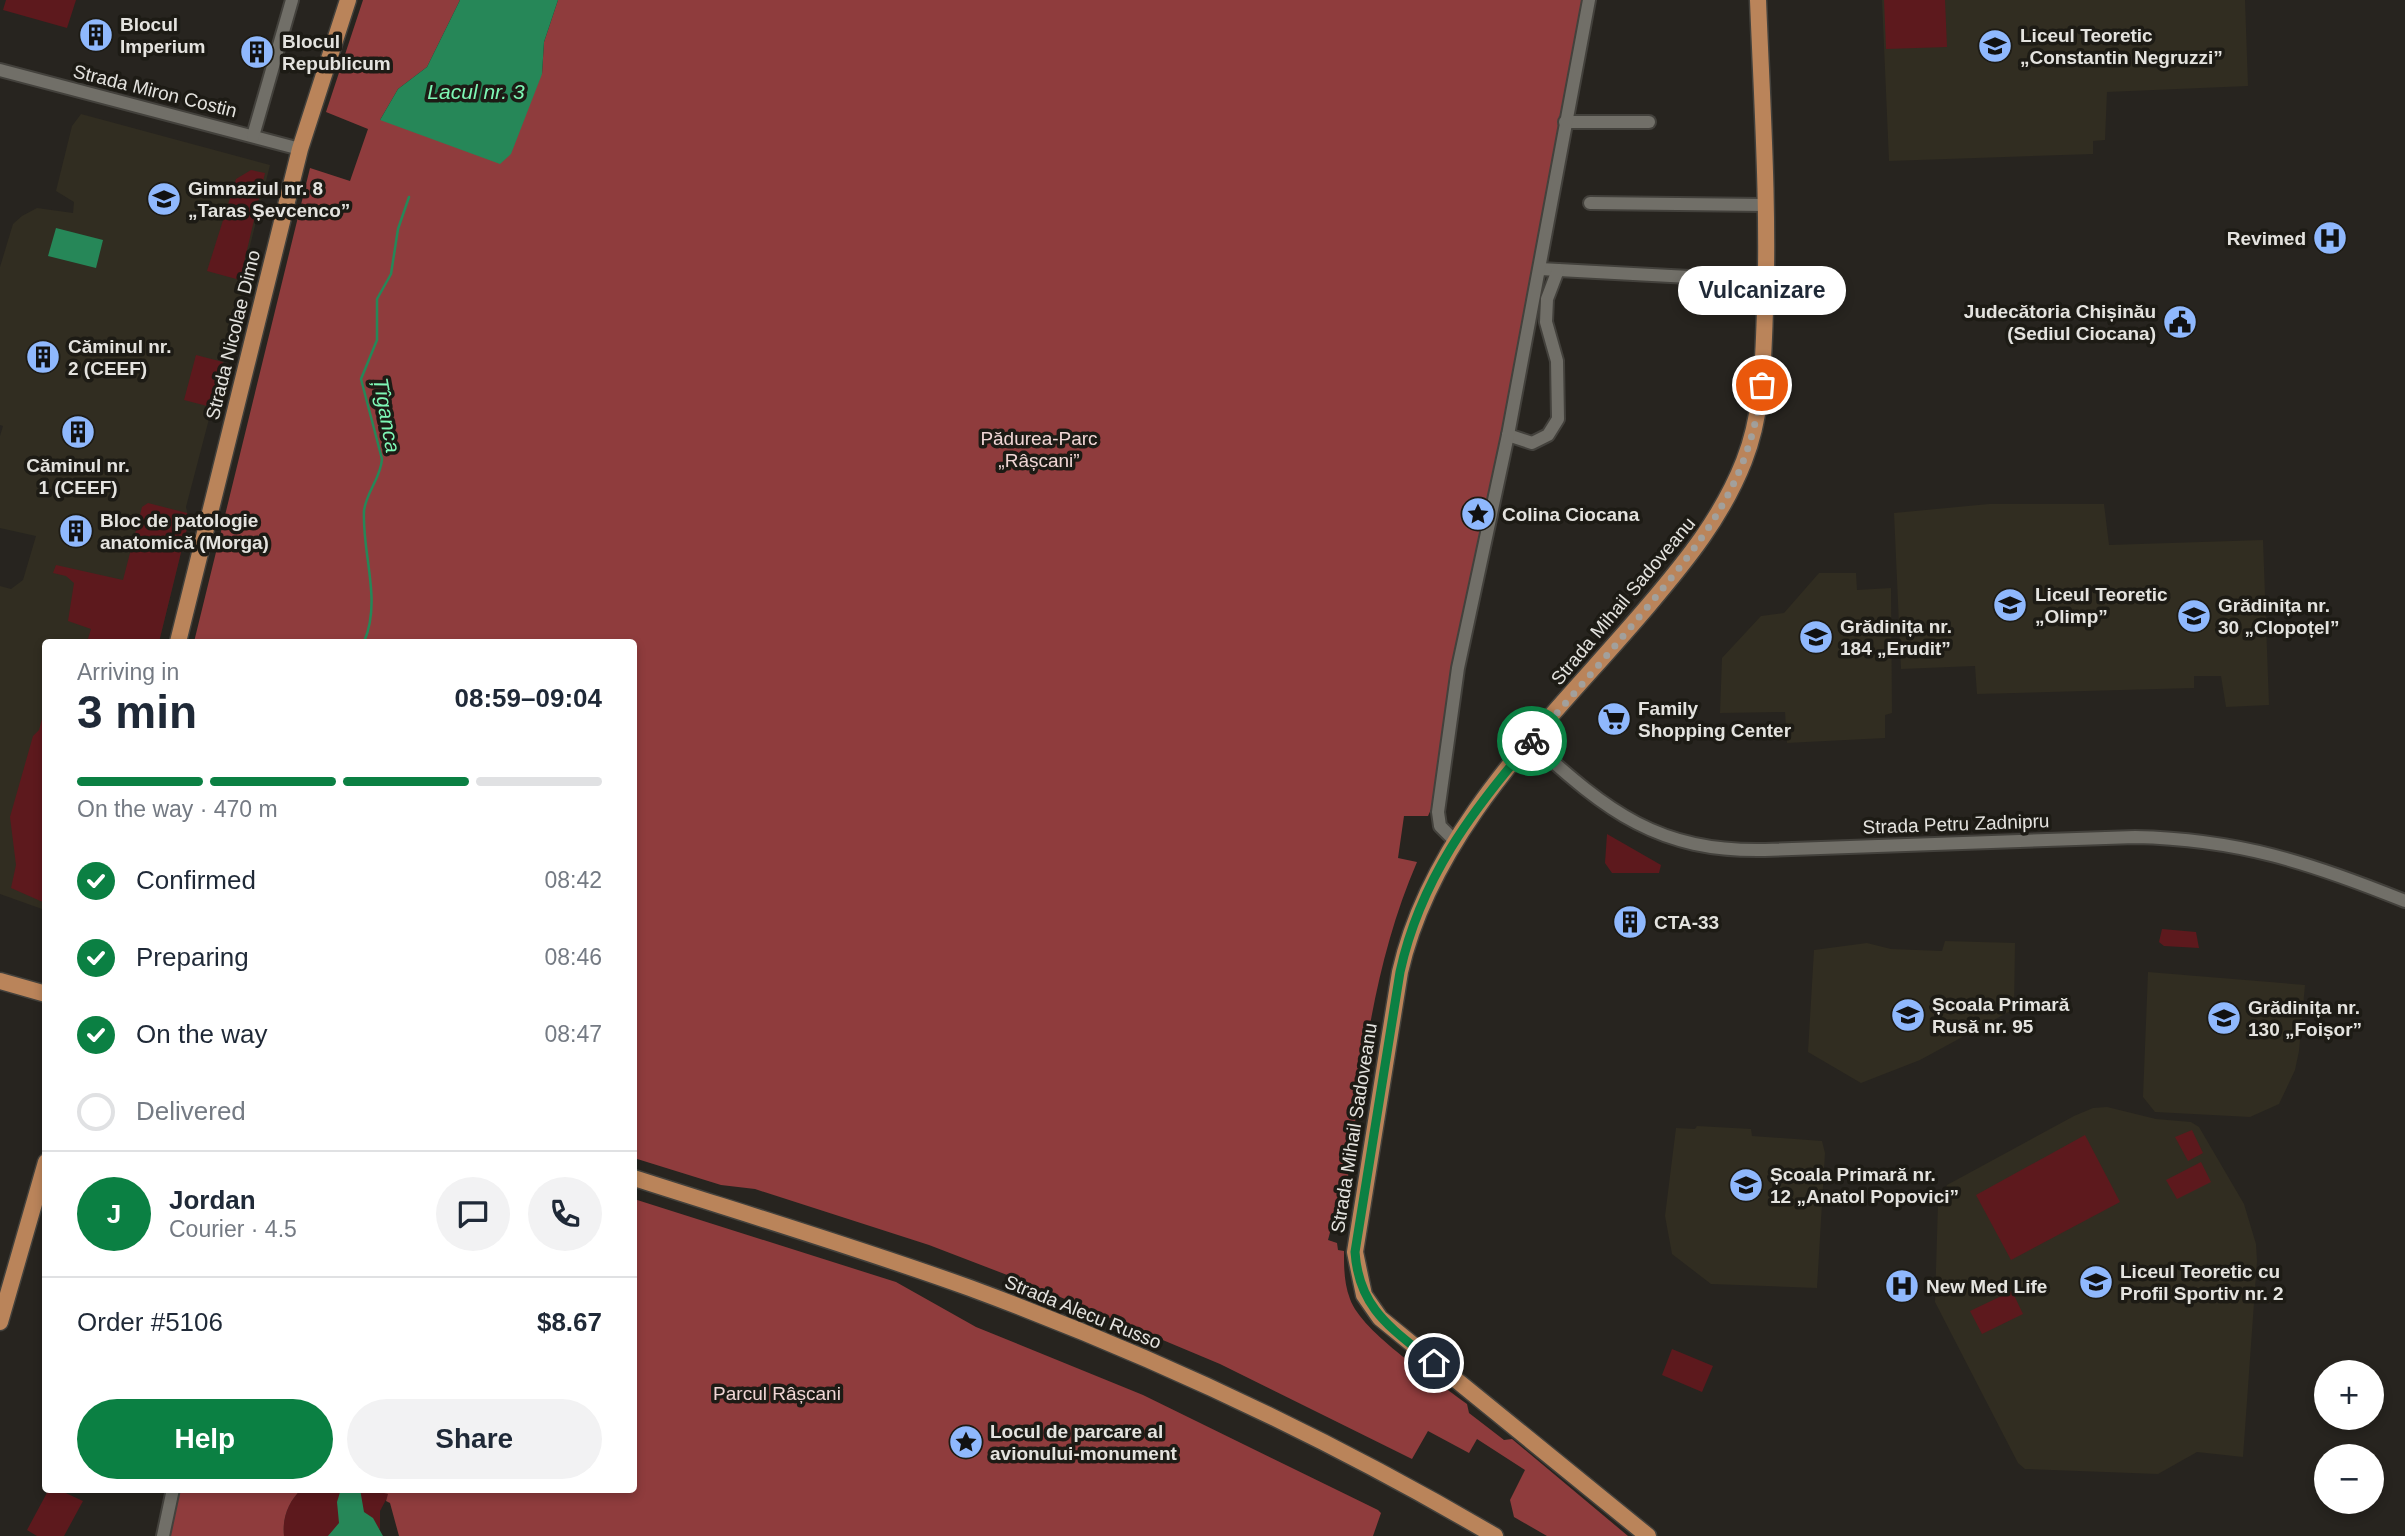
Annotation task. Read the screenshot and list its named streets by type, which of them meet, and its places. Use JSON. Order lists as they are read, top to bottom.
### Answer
{
  "streets": {
    "main road": ["Strada Nicolae Dimo", "Strada Mihail Sadoveanu", "Strada Alecu Russo"],
    "street": ["Strada Miron Costin", "Strada Petru Zadnipru"]
  },
  "crossings": [
    ["Strada Miron Costin", "Strada Nicolae Dimo"],
    ["Strada Mihail Sadoveanu", "Strada Petru Zadnipru"]
  ],
  "water": ["Lacul nr. 3", "Țîganca"],
  "parks": ["Pădurea-Parc „Râșcani”", "Parcul Râșcani"],
  "places": {
    "building": [
      "Blocul Imperium",
      "Blocul Republicum",
      "Căminul nr. 2 (CEEF)",
      "Căminul nr. 1 (CEEF)",
      "Bloc de patologie anatomică (Morga)",
      "CTA-33"
    ],
    "school or university": [
      "Liceul Teoretic „Constantin Negruzzi”",
      "Gimnaziul nr. 8 „Taras Șevcenco”",
      "Liceul Teoretic „Olimp”",
      "Grădinița nr. 30 „Clopoțel”",
      "Grădinița nr. 184 „Erudit”",
      "Școala Primară Rusă nr. 95",
      "Grădinița nr. 130 „Foișor”",
      "Școala Primară nr. 12 „Anatol Popovici”",
      "Liceul Teoretic cu Profil Sportiv nr. 2"
    ],
    "hospital": ["Revimed", "New Med Life"],
    "public building": ["Judecătoria Chișinău (Sediul Ciocana)"],
    "other": ["Vulcanizare"],
    "place": ["Colina Ciocana", "Locul de parcare al avionului-monument"],
    "supermarket": ["Family Shopping Center"]
  },
  "page": {
    "bubble": "Vulcanizare",
    "heading": ["3 min", "Arriving in", "08:59–09:04"],
    "panel": [
      "Jordan",
      "Courier · 4.5",
      "Order #5106",
      "$8.67"
    ],
    "bar": "On the way · 470 m",
    "list": [
      ["Confirmed", "08:42"],
      ["Preparing", "08:46"],
      ["On the way", "08:47"],
      "Delivered"
    ],
    "round": "J",
    "map_buttons": ["+", "−"],
    "buttons": ["Help", "Share"]
  }
}
